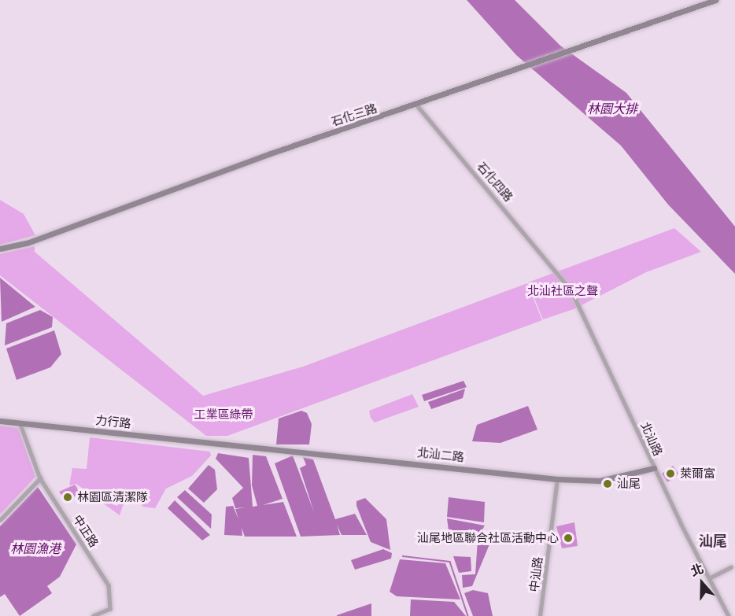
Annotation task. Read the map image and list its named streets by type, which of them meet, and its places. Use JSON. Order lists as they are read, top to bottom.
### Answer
{
  "streets": {
    "street": [
      "石化三路",
      "石化四路",
      "力行路",
      "北汕路",
      "北汕二路",
      "中正路",
      "中汕路"
    ]
  },
  "crossings": [
    ["石化三路", "石化四路"],
    ["石化四路", "北汕路"],
    ["力行路", "北汕二路"],
    ["力行路", "中正路"],
    ["北汕路", "北汕二路"],
    ["北汕二路", "中汕路"]
  ],
  "districts": ["汕尾"],
  "water": ["林園大排", "林園漁港"],
  "parks": ["北汕社區之聲", "工業區綠帶"],
  "places": [
    "萊爾富",
    "汕尾",
    "林園區清潔隊",
    "汕尾地區聯合社區活動中心"
  ],
  "north": "top"
}
